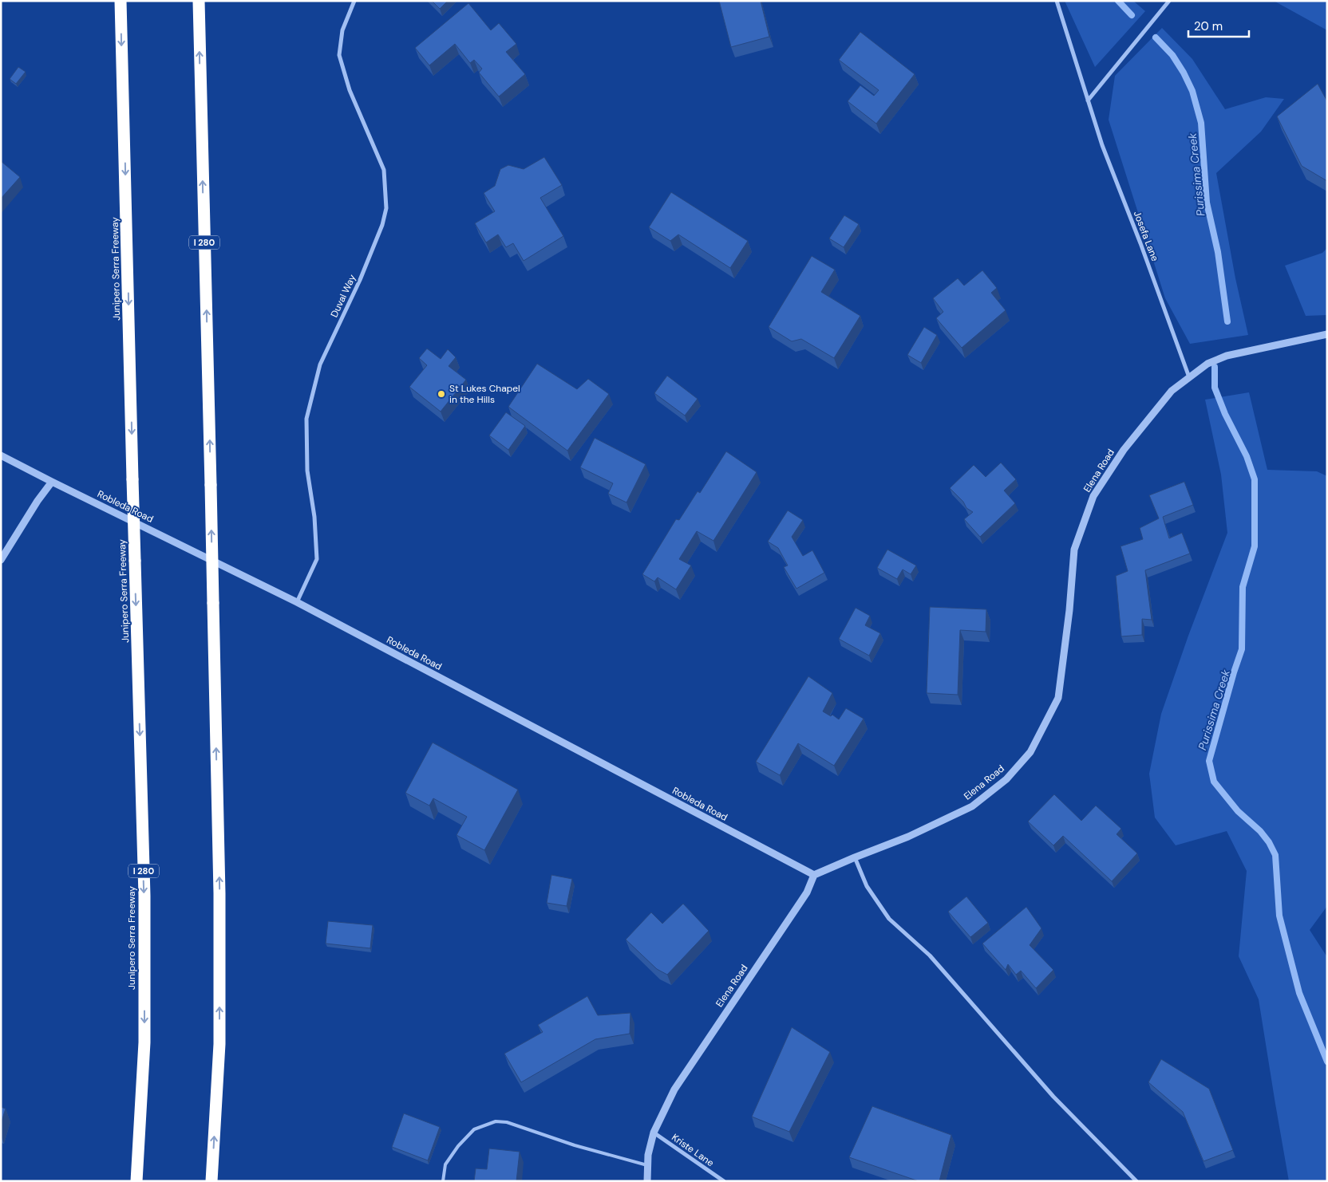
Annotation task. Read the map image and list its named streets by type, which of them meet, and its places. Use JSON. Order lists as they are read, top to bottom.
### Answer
{
  "streets": {
    "highway": ["I 280", "Junipero Serra Freeway"],
    "street": [
      "Josefa Lane",
      "Duval Way",
      "Elena Road",
      "Robleda Road",
      "Kriste Lane"
    ]
  },
  "crossings": [
    ["Josefa Lane", "Elena Road"],
    ["Duval Way", "Robleda Road"],
    ["Elena Road", "Robleda Road"],
    ["Elena Road", "Kriste Lane"]
  ],
  "water": ["Purissima Creek"],
  "places": ["St Lukes Chapel in the Hills"],
  "scale_bar": "20 m"
}
